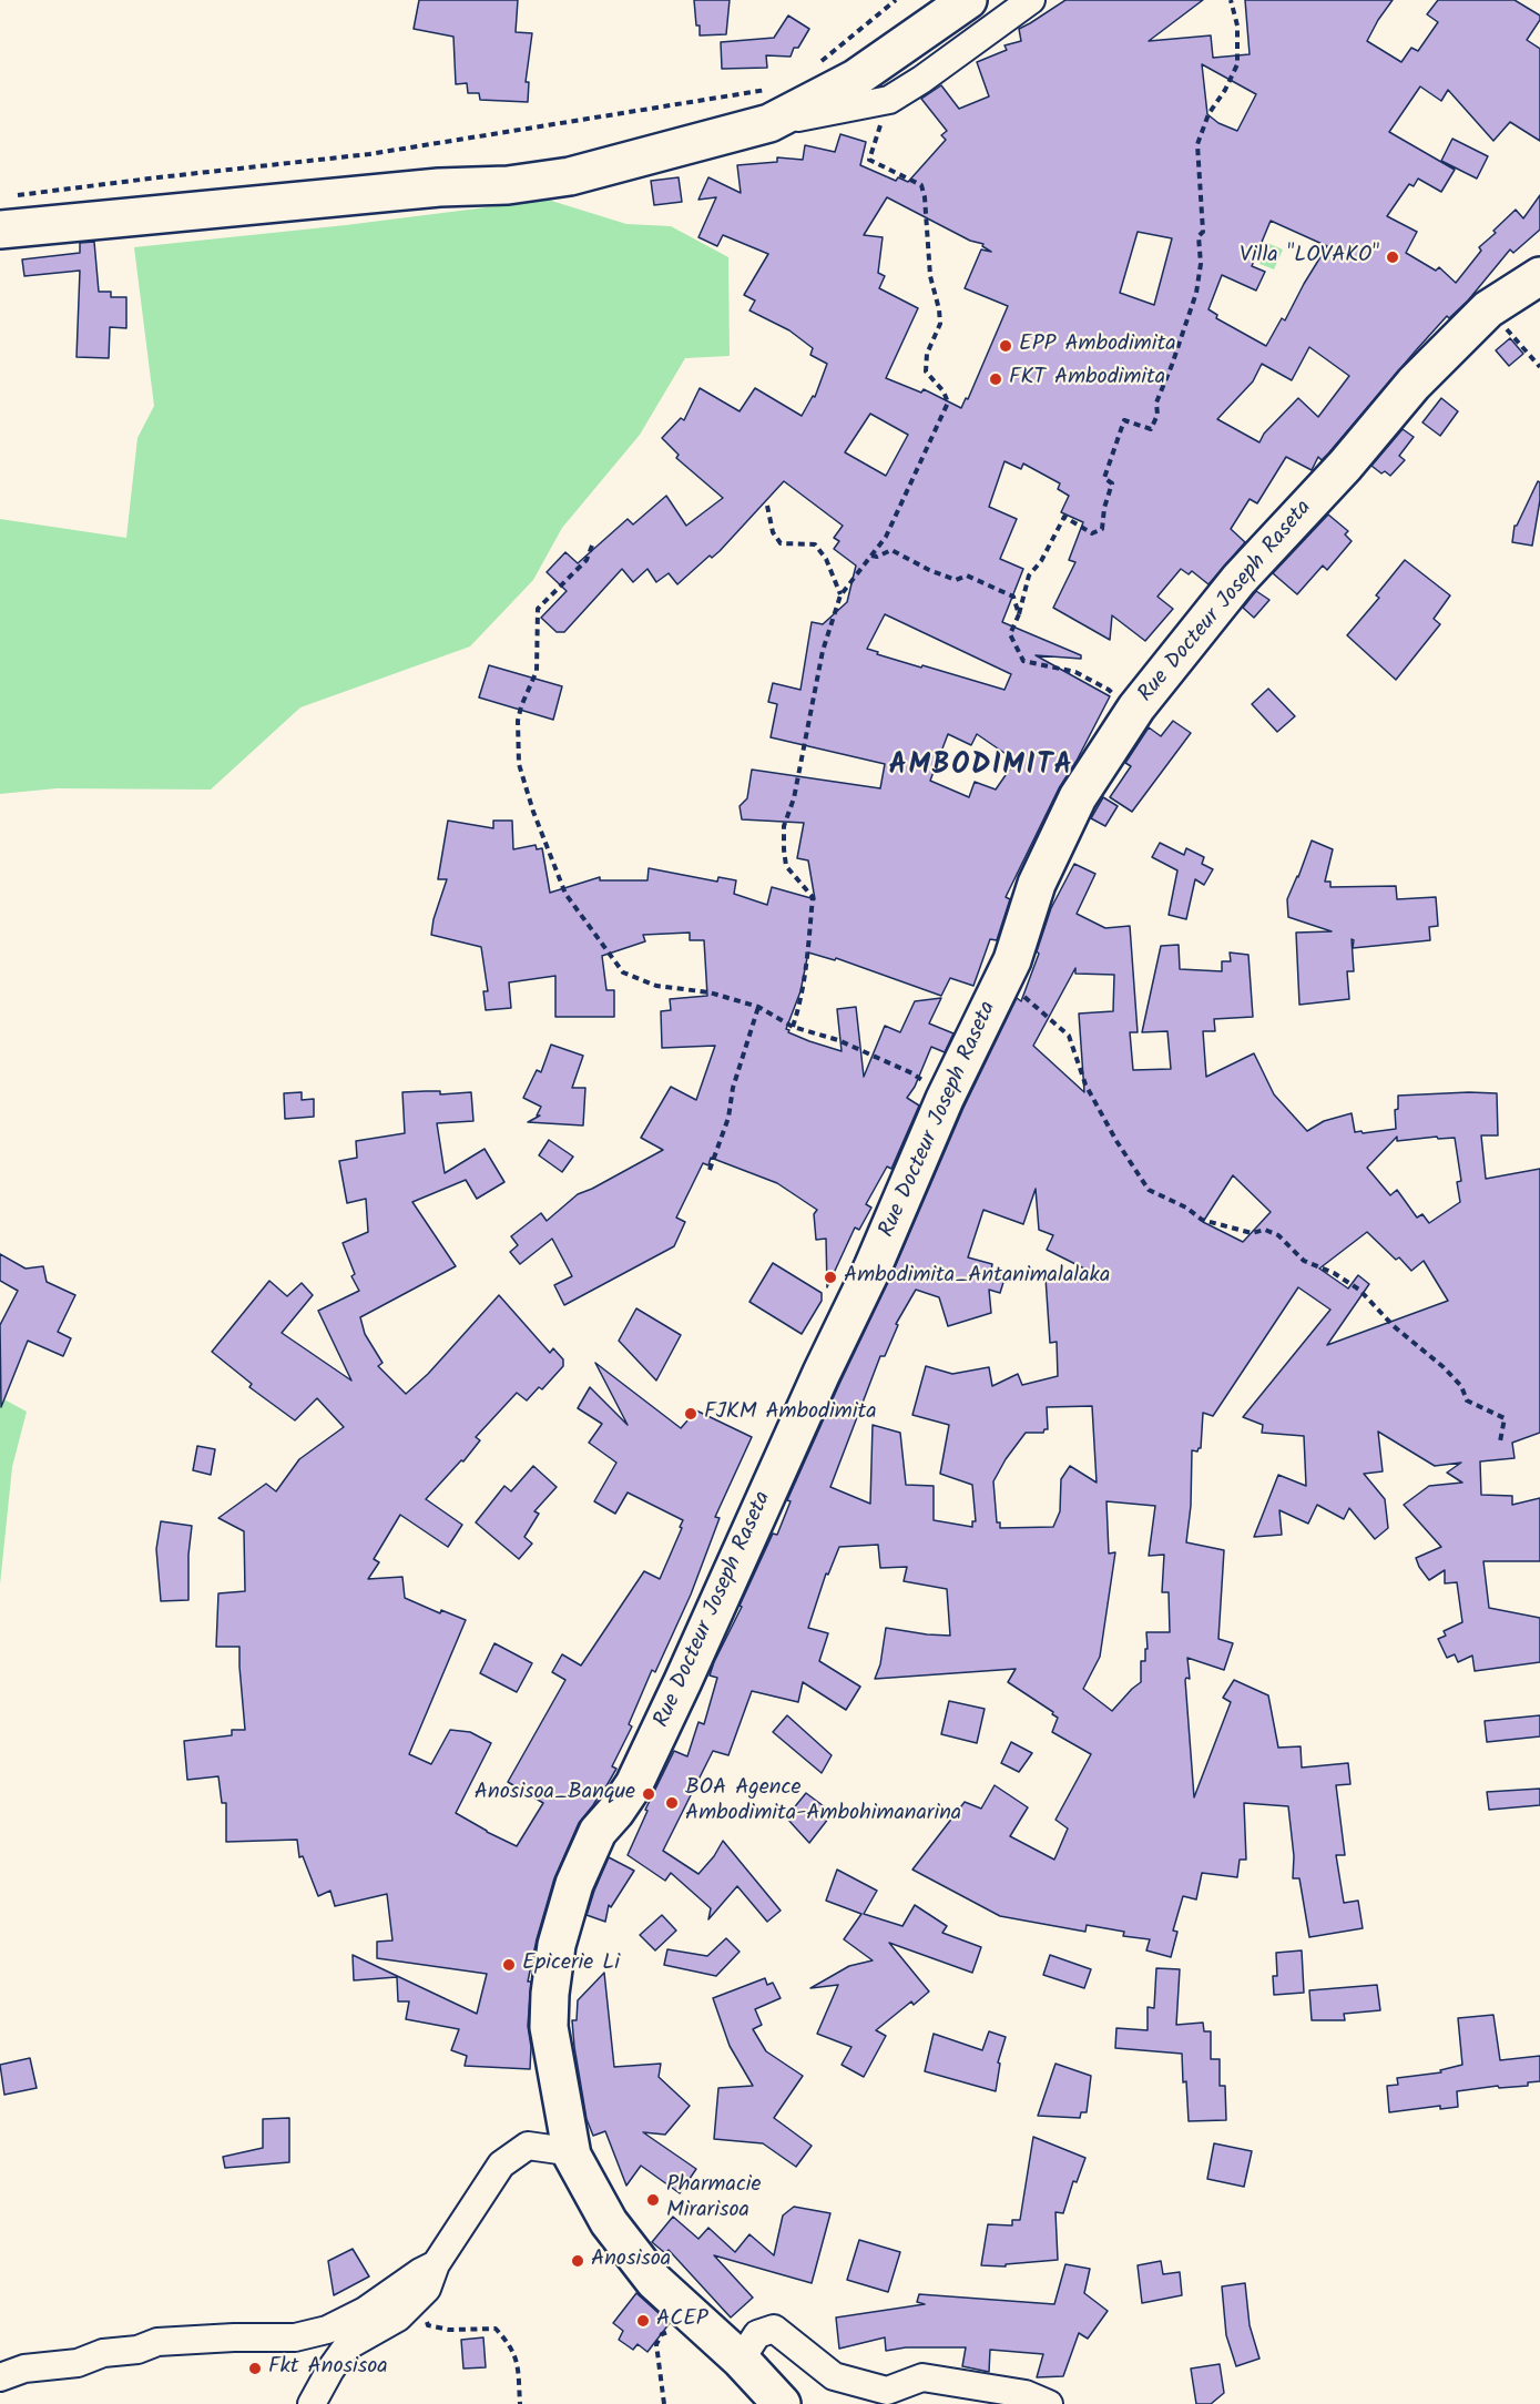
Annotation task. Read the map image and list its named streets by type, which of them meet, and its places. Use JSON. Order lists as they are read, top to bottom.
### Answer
{
  "streets": {
    "main road": ["Rue Docteur Joseph Raseta"]
  },
  "districts": ["AMBODIMITA"],
  "places": [
    "Villa \"LOVAKO\"",
    "EPP Ambodimita",
    "FKT Ambodimita",
    "Ambodimita_Antanimalalaka",
    "FJKM Ambodimita",
    "Anosisoa_Banque",
    "BOA Agence Ambodimita-Ambohimanarina",
    "Epicerie Li",
    "Pharmacie Mirarisoa",
    "Anosisoa",
    "ACEP",
    "Fkt Anosisoa"
  ]
}
